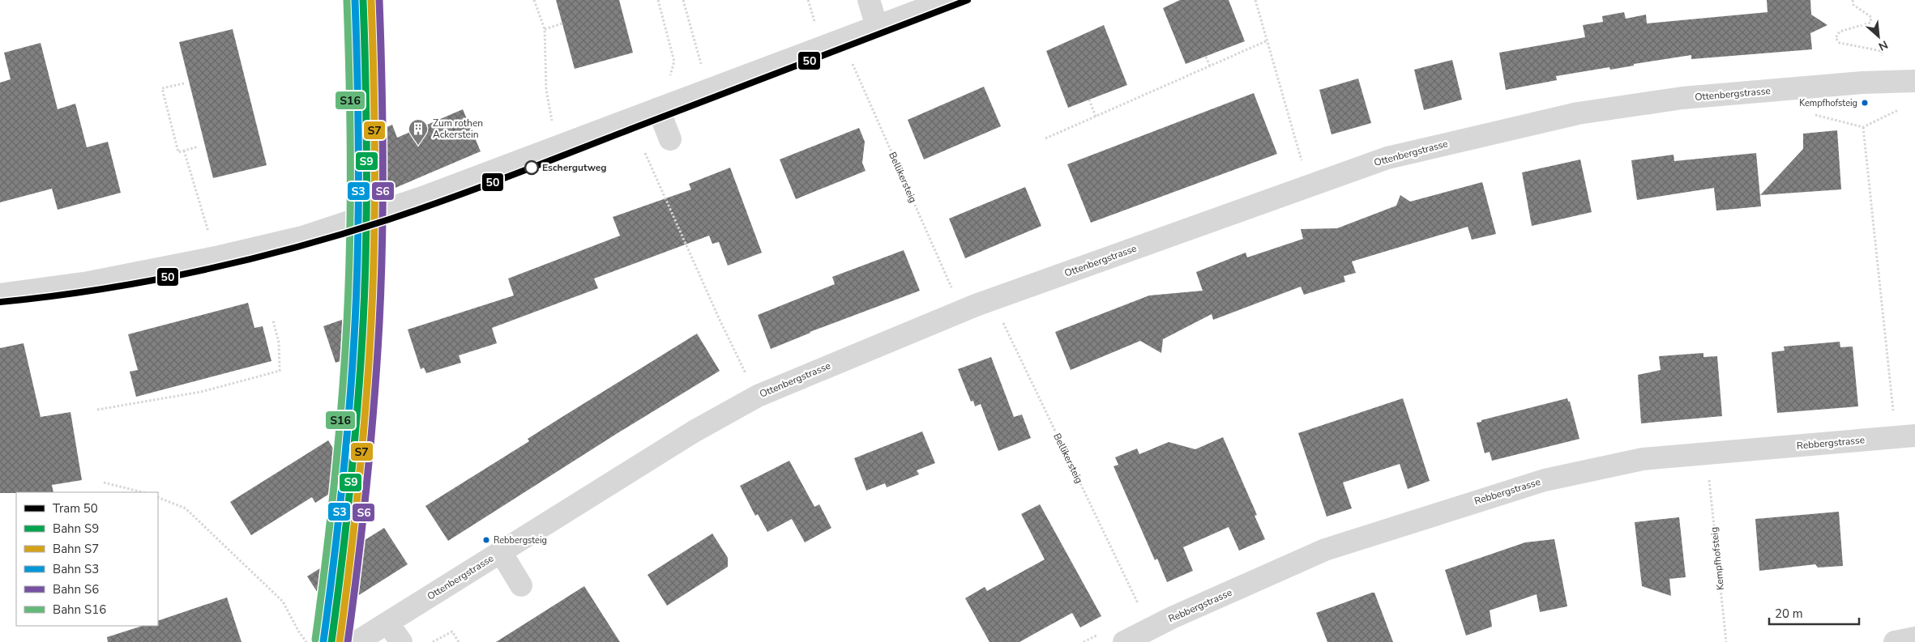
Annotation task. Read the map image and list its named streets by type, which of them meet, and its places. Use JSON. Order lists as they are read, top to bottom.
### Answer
{
  "streets": {
    "street": ["Ottenbergstrasse", "Rebbergstrasse"],
    "path": ["Bellikersteig", "Kempfhofsteig"]
  },
  "places": {
    "other": ["Kempfhofsteig", "Eschergutweg", "Rebbergsteig"],
    "building": ["Zum rothen Ackerstein"]
  },
  "lines": [
    "tram line 50",
    "rail line S9",
    "rail line S7",
    "rail line S3",
    "rail line S6",
    "rail line S16"
  ],
  "legend": [
    "Tram 50",
    "Bahn S9",
    "Bahn S7",
    "Bahn S3",
    "Bahn S6",
    "Bahn S16"
  ],
  "scale_bar": "20 m",
  "north": "bottom right"
}
